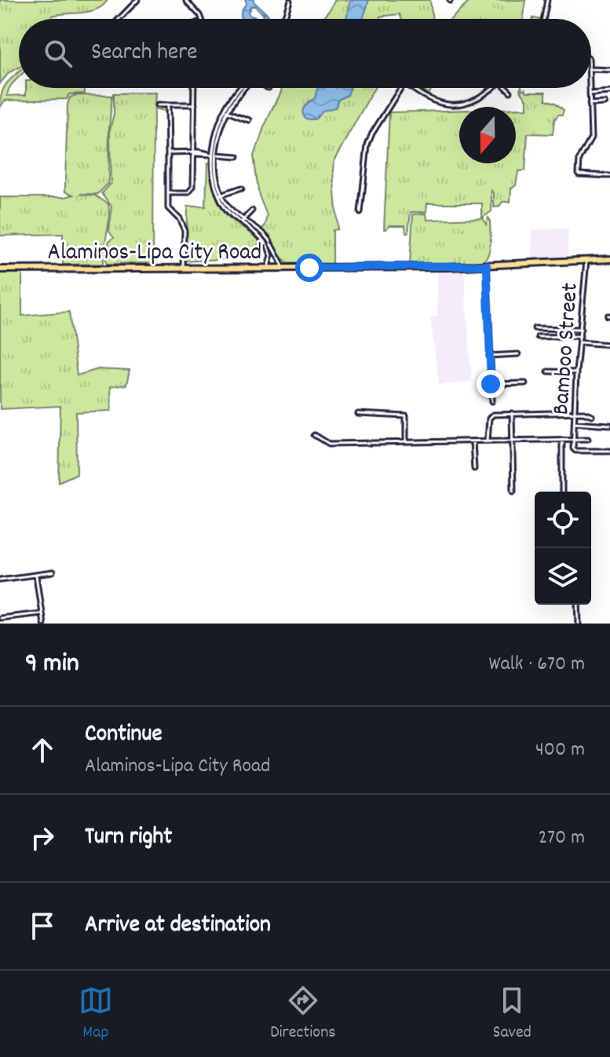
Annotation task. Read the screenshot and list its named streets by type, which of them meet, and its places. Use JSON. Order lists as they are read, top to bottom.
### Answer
{
  "streets": {
    "main road": ["Alaminos-Lipa City Road"],
    "street": ["Bamboo Street"]
  },
  "crossings": [
    ["Alaminos-Lipa City Road", "Bamboo Street"]
  ],
  "north": "bottom",
  "page": {
    "search": "Search here",
    "heading": ["9 min", "Walk · 670 m"],
    "list": [
      ["Continue", "Alaminos-Lipa City Road", "400 m"],
      ["Turn right", "270 m"],
      "Arrive at destination"
    ],
    "nav": ["Map", "Directions", "Saved"]
  }
}
